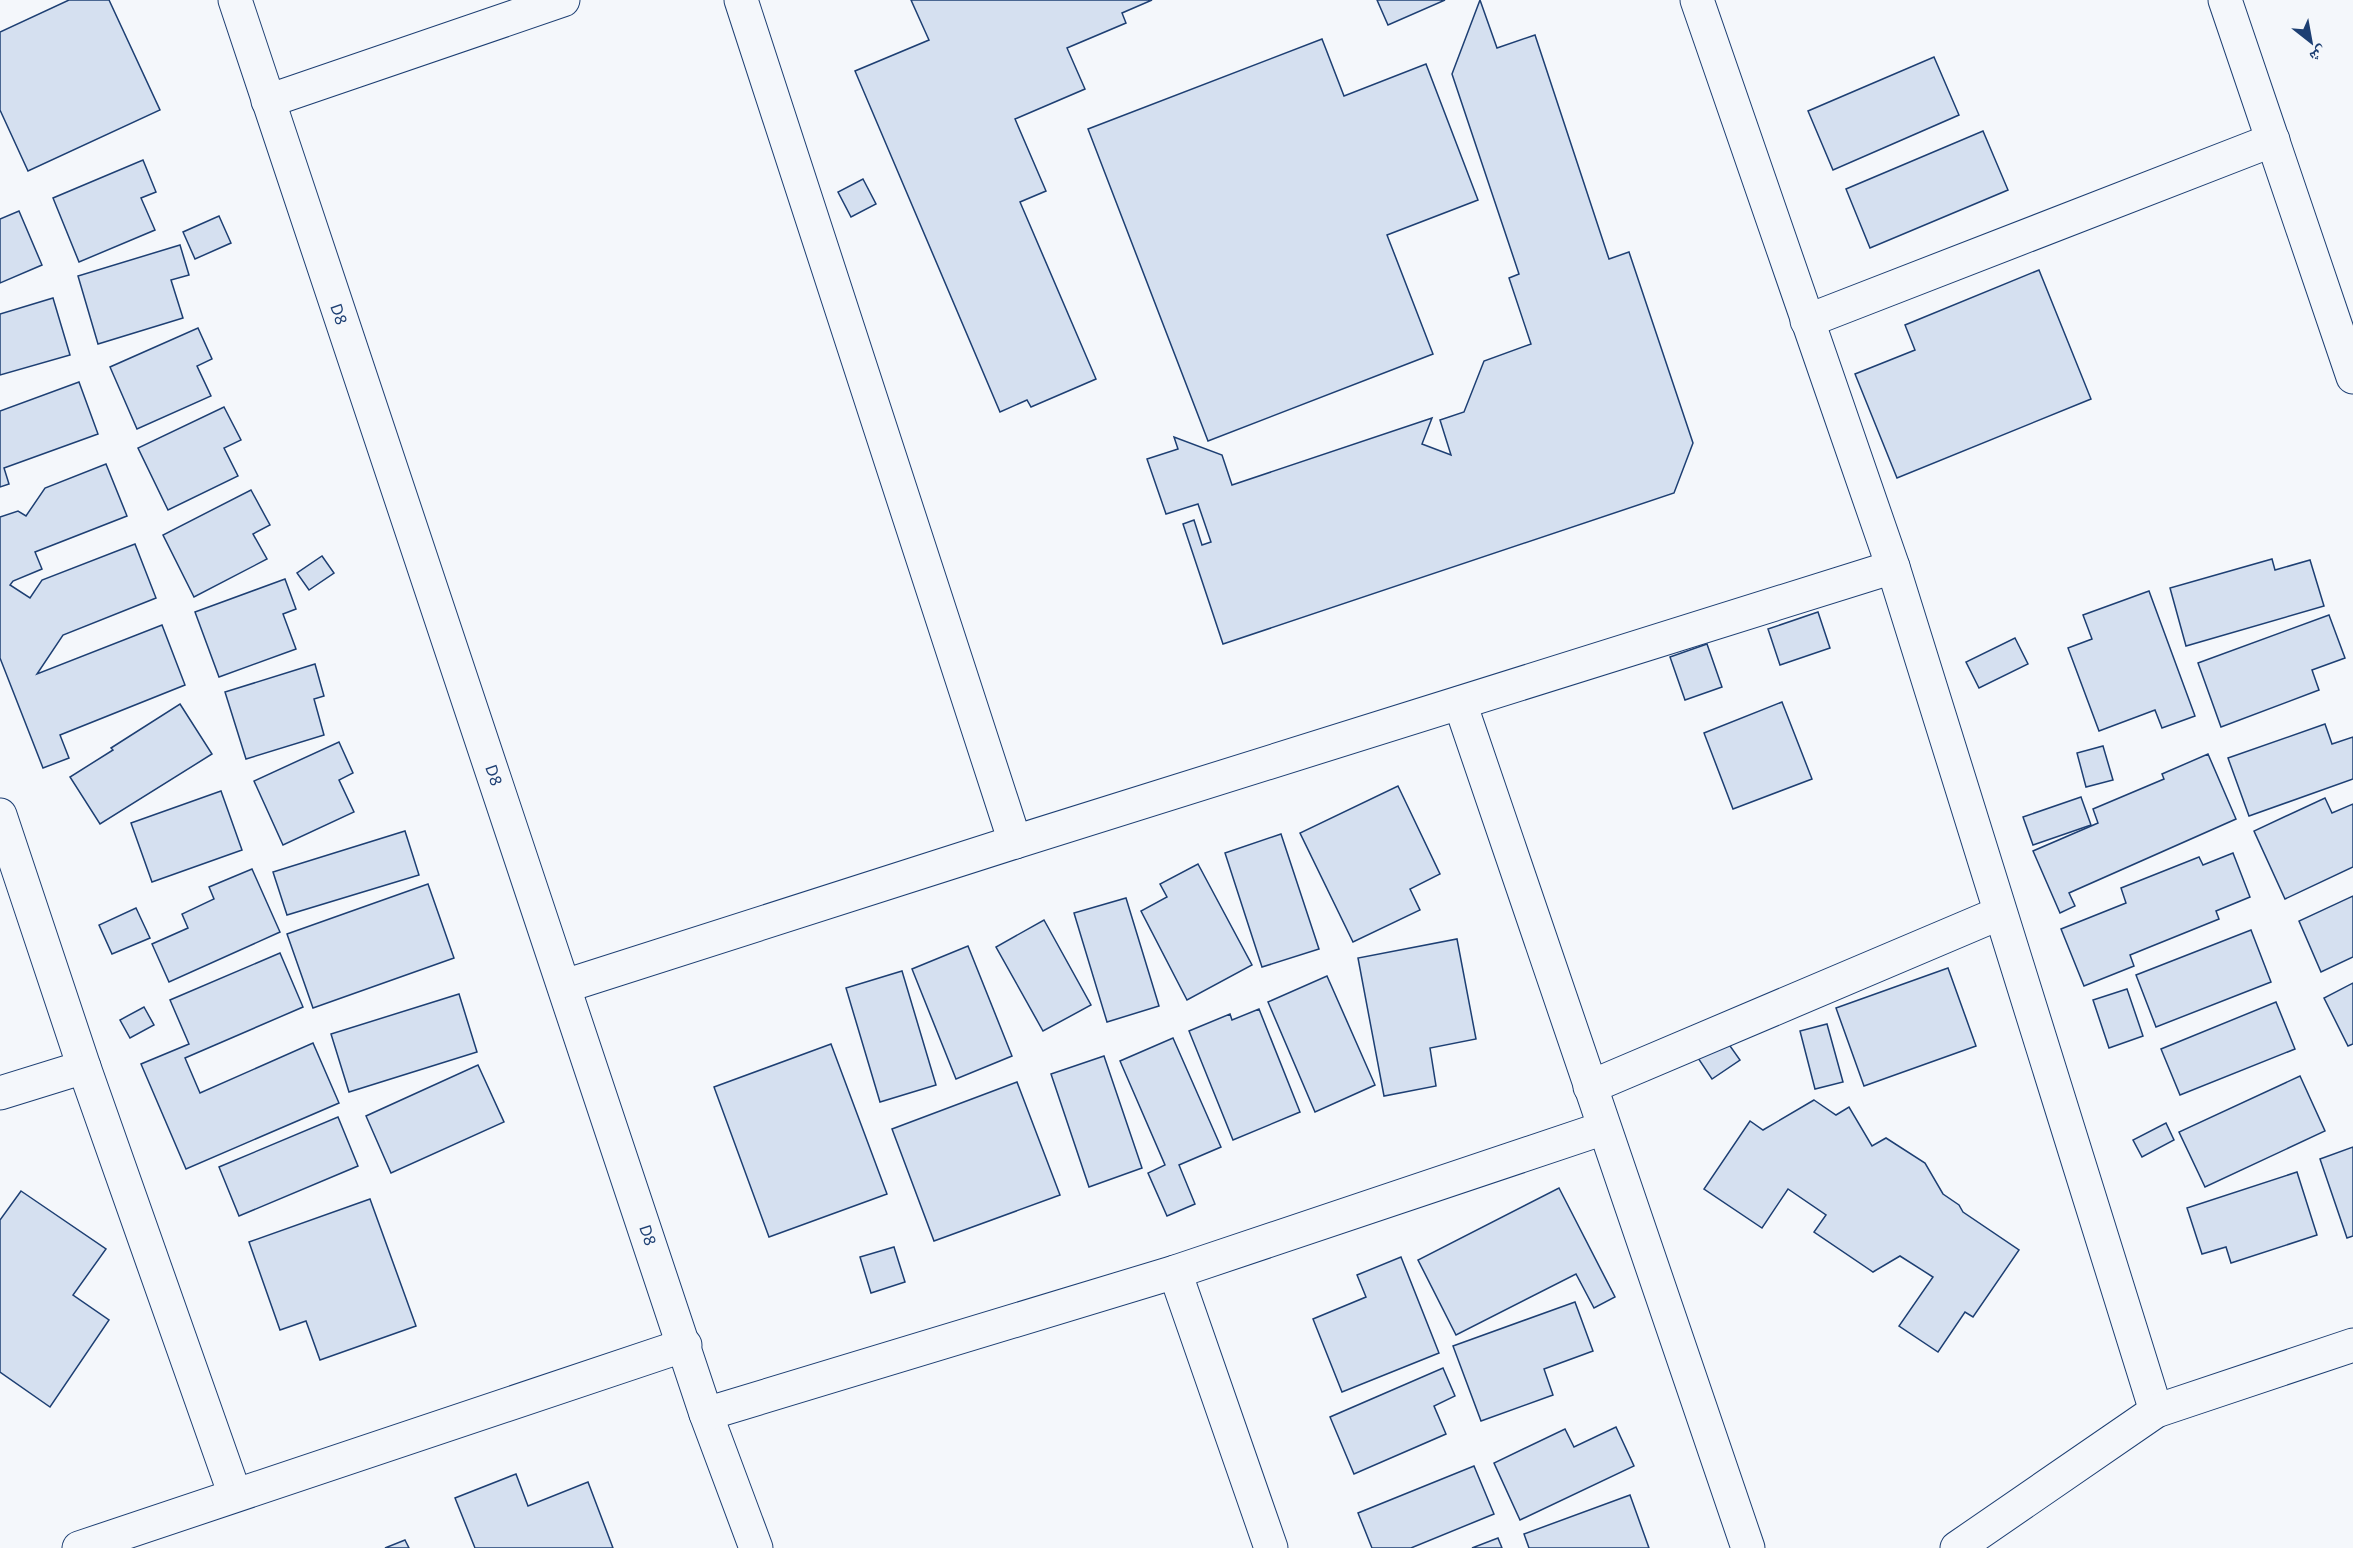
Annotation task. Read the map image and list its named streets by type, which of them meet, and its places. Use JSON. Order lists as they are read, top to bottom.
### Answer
{
  "streets": {
    "street": ["D8"]
  },
  "north": "bottom right"
}
